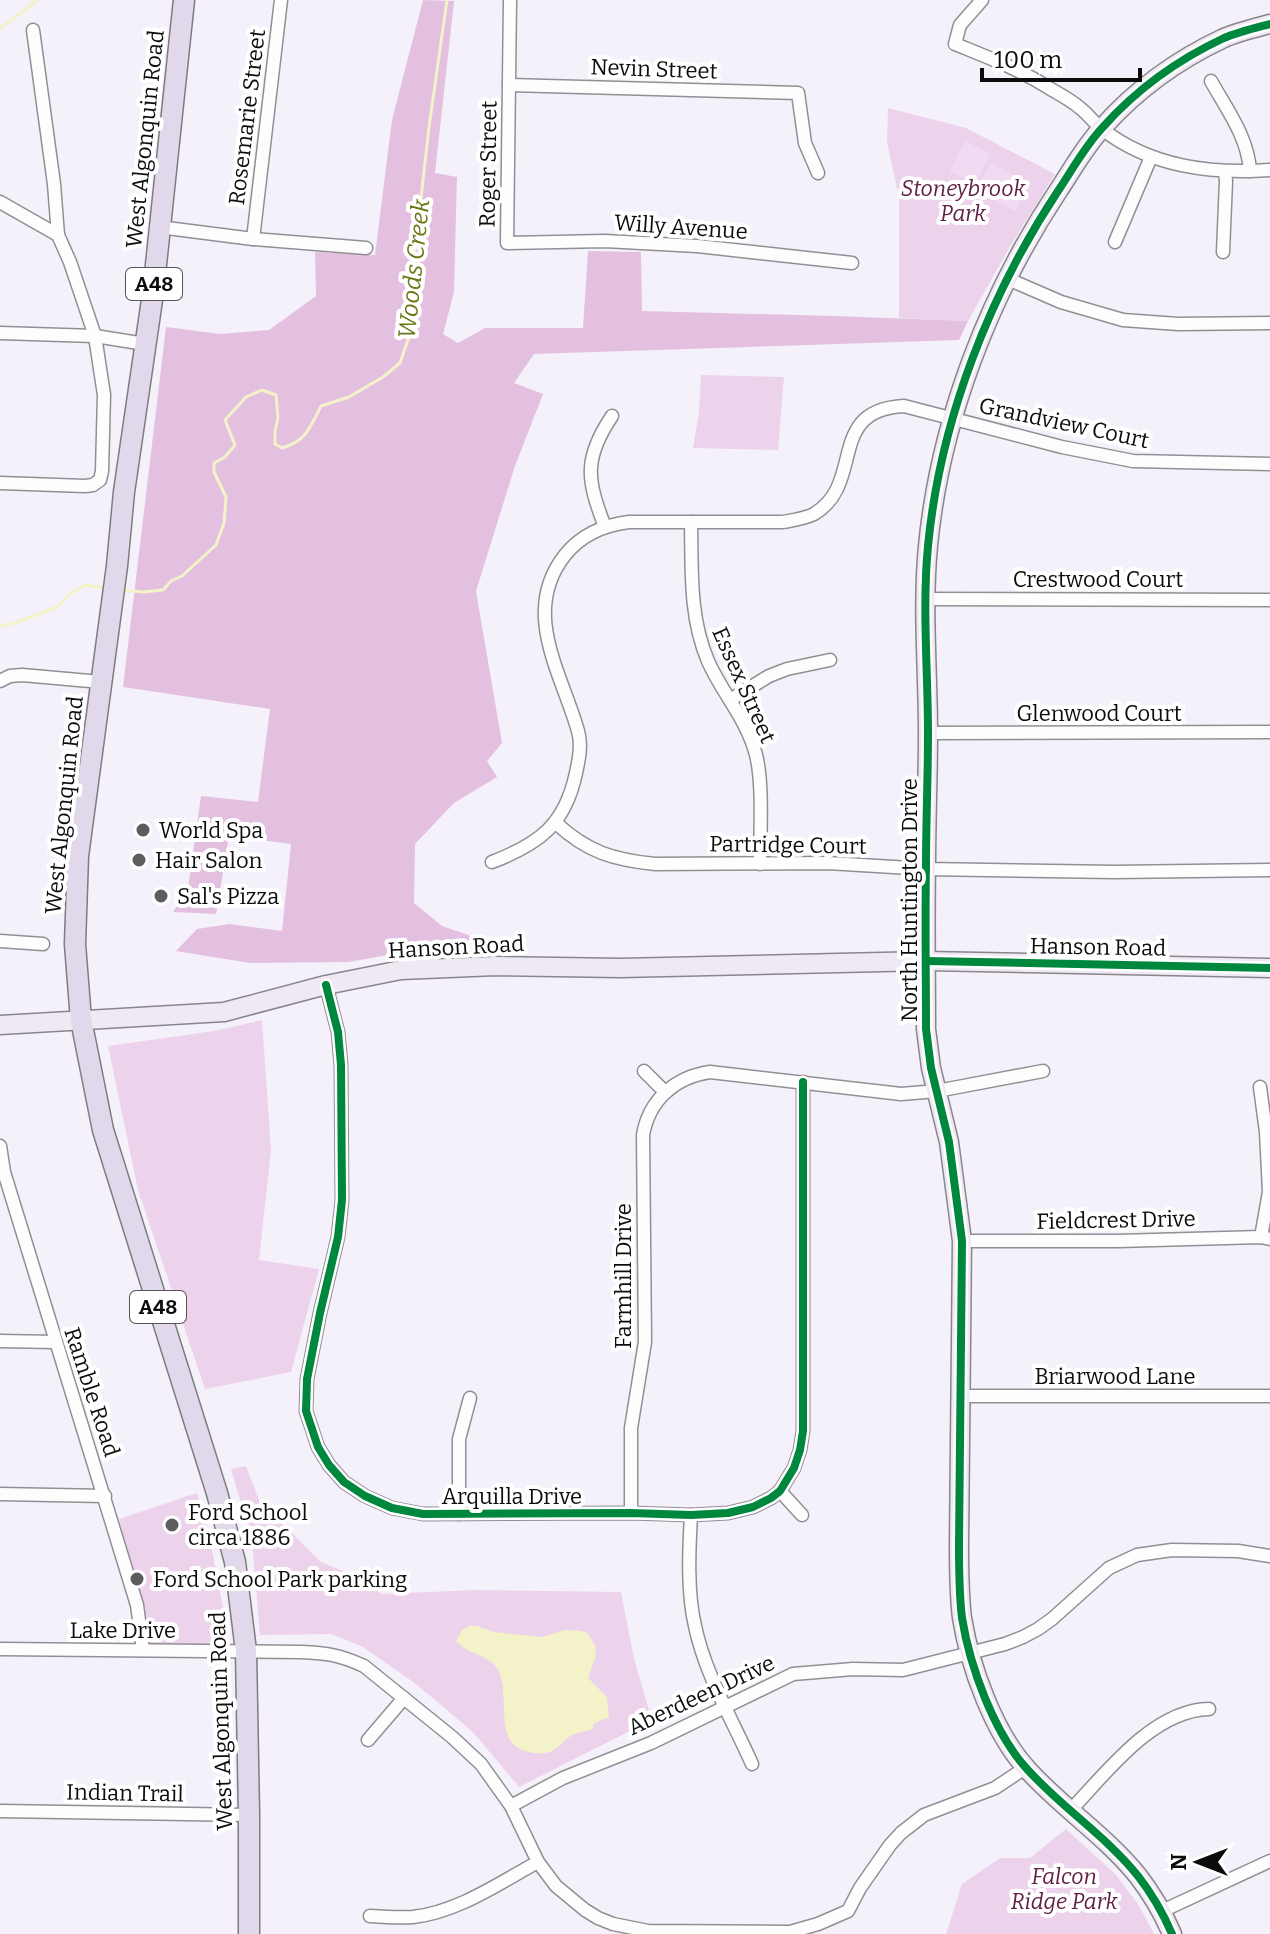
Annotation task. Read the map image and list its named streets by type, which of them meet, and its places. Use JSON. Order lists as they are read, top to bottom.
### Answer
{
  "streets": {
    "main road": ["West Algonquin Road", "A48"],
    "street": [
      "Nevin Street",
      "Rosemarie Street",
      "Roger Street",
      "Willy Avenue",
      "Grandview Court",
      "Crestwood Court",
      "Essex Street",
      "Glenwood Court",
      "Partridge Court",
      "North Huntington Drive",
      "Hanson Road",
      "Fieldcrest Drive",
      "Farmhill Drive",
      "Briarwood Lane",
      "Ramble Road",
      "Arquilla Drive",
      "Lake Drive",
      "Aberdeen Drive",
      "Indian Trail"
    ]
  },
  "crossings": [
    ["Nevin Street", "Roger Street"],
    ["West Algonquin Road", "Hanson Road"],
    ["West Algonquin Road", "Lake Drive"],
    ["West Algonquin Road", "Indian Trail"],
    ["Roger Street", "Willy Avenue"],
    ["Grandview Court", "Essex Street"],
    ["Grandview Court", "Partridge Court"],
    ["Grandview Court", "North Huntington Drive"],
    ["Crestwood Court", "North Huntington Drive"],
    ["Essex Street", "Partridge Court"],
    ["Glenwood Court", "North Huntington Drive"],
    ["Partridge Court", "North Huntington Drive"],
    ["North Huntington Drive", "Hanson Road"],
    ["North Huntington Drive", "Fieldcrest Drive"],
    ["North Huntington Drive", "Briarwood Lane"],
    ["North Huntington Drive", "Lake Drive"],
    ["North Huntington Drive", "Aberdeen Drive"],
    ["Hanson Road", "Arquilla Drive"],
    ["Farmhill Drive", "Arquilla Drive"],
    ["Ramble Road", "Lake Drive"],
    ["Lake Drive", "Aberdeen Drive"]
  ],
  "water": ["Woods Creek"],
  "parks": ["Stoneybrook Park", "Falcon Ridge Park"],
  "places": [
    "World Spa",
    "Hair Salon",
    "Sal's Pizza",
    "Ford School circa 1886",
    "Ford School Park parking"
  ],
  "scale_bar": "100 m",
  "north": "left"
}
